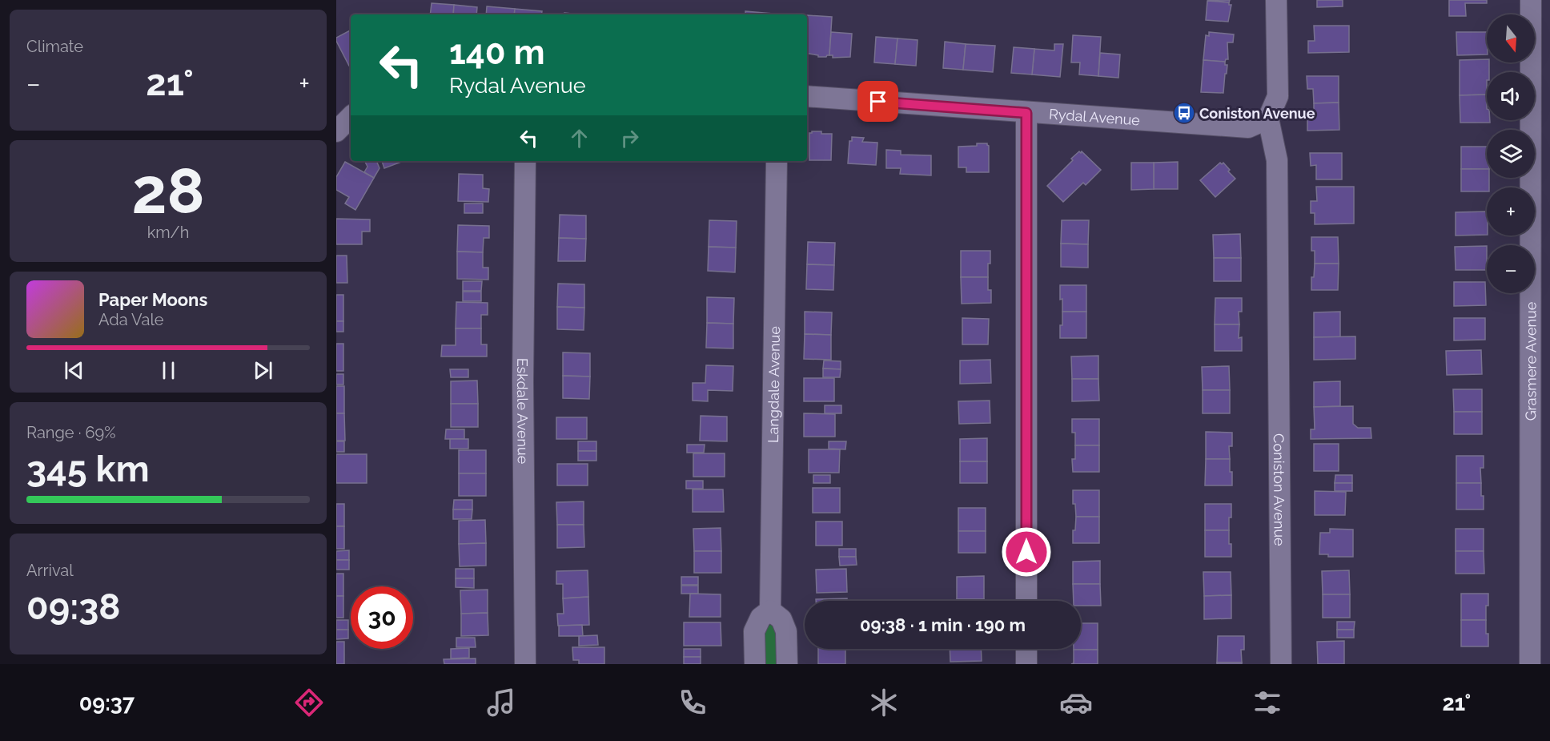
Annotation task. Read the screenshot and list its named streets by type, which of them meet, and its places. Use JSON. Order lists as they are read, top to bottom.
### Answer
{
  "streets": {
    "street": [
      "Rydal Avenue",
      "Grasmere Avenue",
      "Langdale Avenue",
      "Eskdale Avenue",
      "Coniston Avenue"
    ]
  },
  "crossings": [
    ["Rydal Avenue", "Coniston Avenue"]
  ],
  "places": {
    "bus stop": ["Coniston Avenue"]
  },
  "north": "bottom",
  "page": {
    "tile": [
      "Climate",
      ["28", "km/h"],
      ["Range · 69%", "345 km"],
      ["Arrival", "09:38"]
    ],
    "map_buttons": ["+", "−"],
    "turn": ["140 m", "Rydal Avenue"],
    "heat": ["−", "21°", "+"],
    "song": ["Paper Moons", "Ada Vale"],
    "limit": "30",
    "trip": "09:38 · 1 min · 190 m",
    "tabs": ["09:37", "21°"]
  }
}
